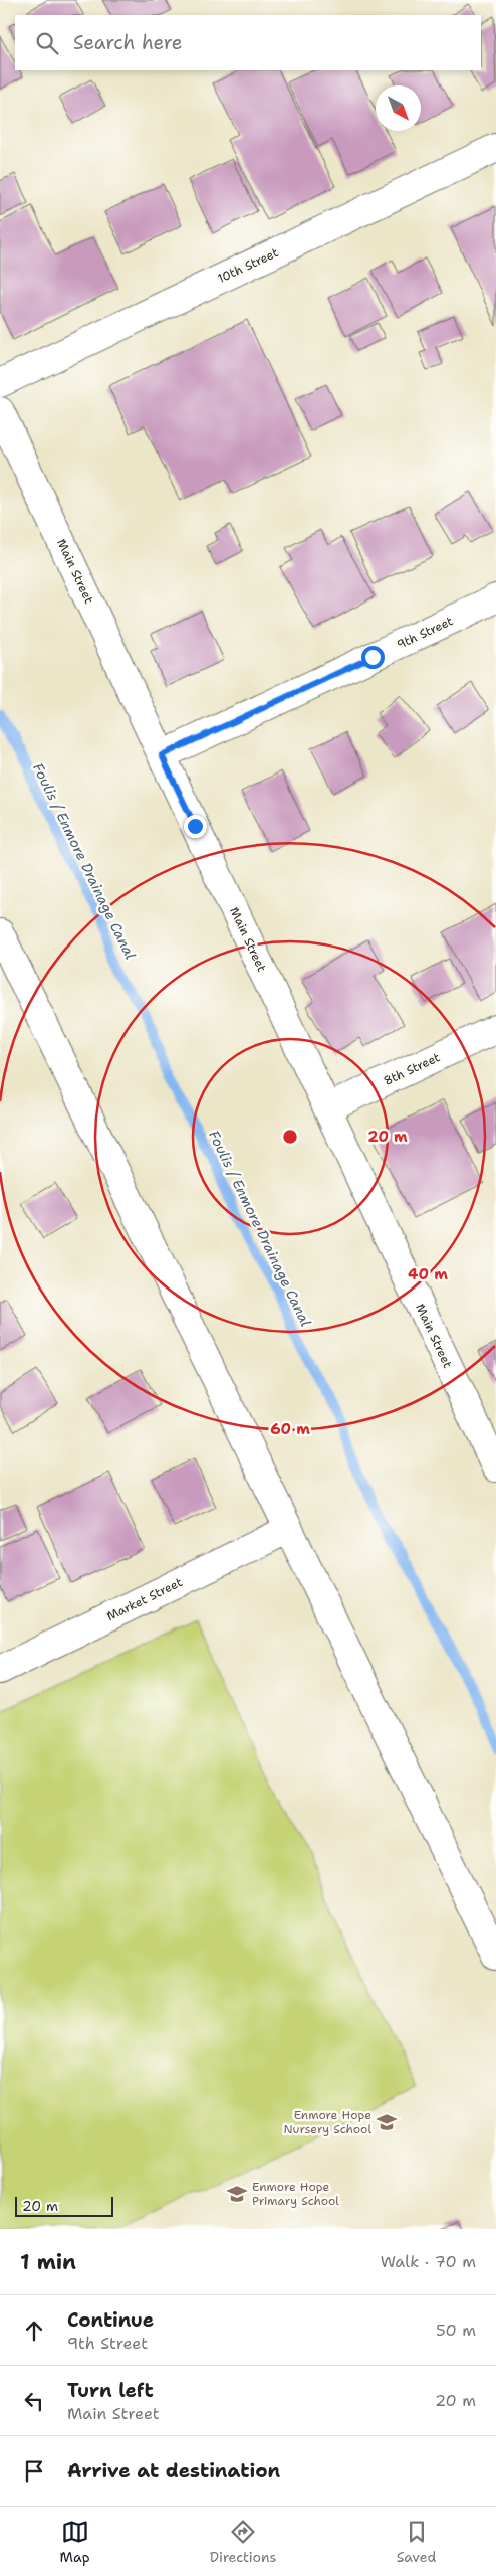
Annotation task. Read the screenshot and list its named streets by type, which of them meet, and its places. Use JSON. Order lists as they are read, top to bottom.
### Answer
{
  "streets": {
    "street": [
      "10th Street",
      "Main Street",
      "9th Street",
      "8th Street",
      "Market Street"
    ]
  },
  "crossings": [
    ["Main Street", "9th Street"],
    ["Main Street", "8th Street"]
  ],
  "water": ["Foulis / Enmore Drainage Canal"],
  "places": {
    "school or university": ["Enmore Hope Nursery School", "Enmore Hope Primary School"]
  },
  "scale_bar": "20 m",
  "north": "bottom right",
  "page": {
    "search": "Search here",
    "scale": "20 m",
    "heading": ["1 min", "Walk · 70 m"],
    "list": [
      ["Continue", "9th Street", "50 m"],
      ["Turn left", "Main Street", "20 m"],
      "Arrive at destination"
    ],
    "nav": ["Map", "Directions", "Saved"]
  },
  "rings": ["20 m", "40 m", "60 m"]
}
